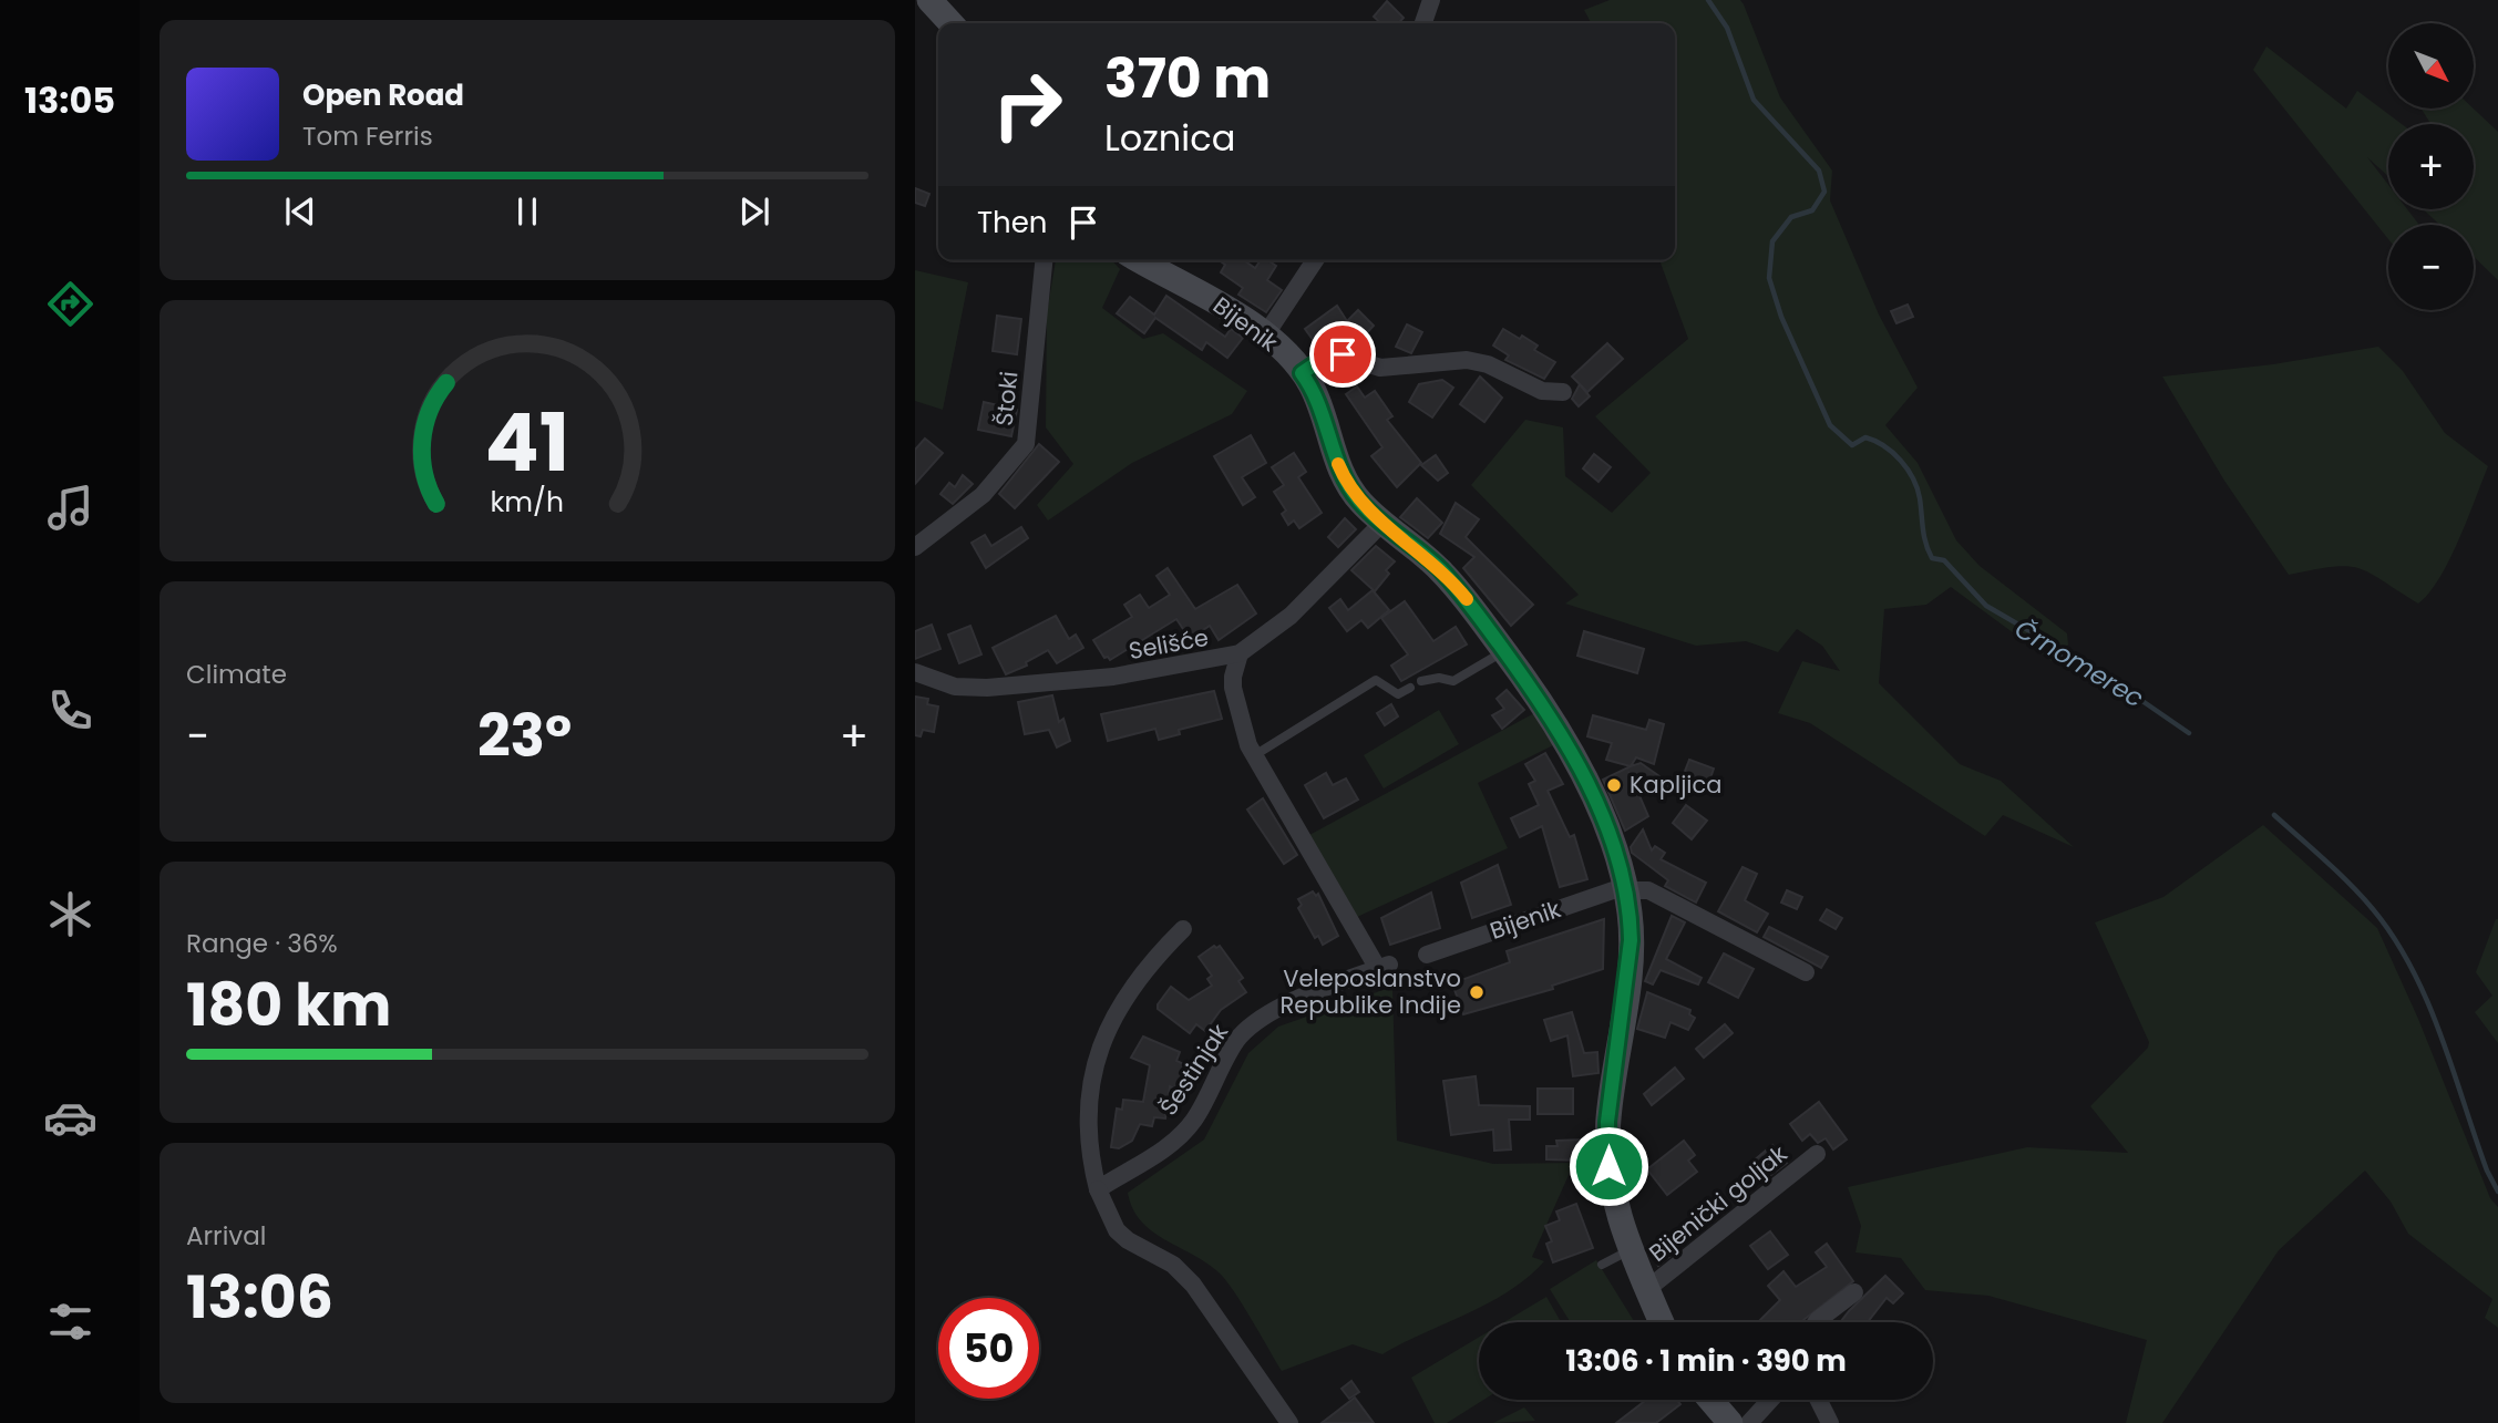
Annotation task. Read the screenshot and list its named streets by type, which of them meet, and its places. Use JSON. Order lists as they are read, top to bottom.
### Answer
{
  "streets": {
    "main road": ["Bijenik"],
    "street": [
      "Štoki",
      "Selišće",
      "Šestinjak",
      "Bijenički goljak"
    ]
  },
  "crossings": [
    ["Bijenik", "Selišće"],
    ["Bijenik", "Bijenički goljak"],
    ["Selišće", "Šestinjak"]
  ],
  "water": ["Črnomerec"],
  "places": ["Kapljica", "Veleposlanstvo Republike Indije"],
  "north": "bottom right",
  "page": {
    "tabs": "13:05",
    "map_buttons": ["+", "−"],
    "turn": ["370 m", "Loznica"],
    "song": ["Open Road", "Tom Ferris"],
    "then": "Then",
    "tile": [
      "Climate",
      ["Range · 36%", "180 km"],
      ["Arrival", "13:06"]
    ],
    "heat": ["−", "23°", "+"],
    "limit": "50",
    "trip": "13:06 · 1 min · 390 m",
    "gauge": ["41", "km/h"]
  }
}
